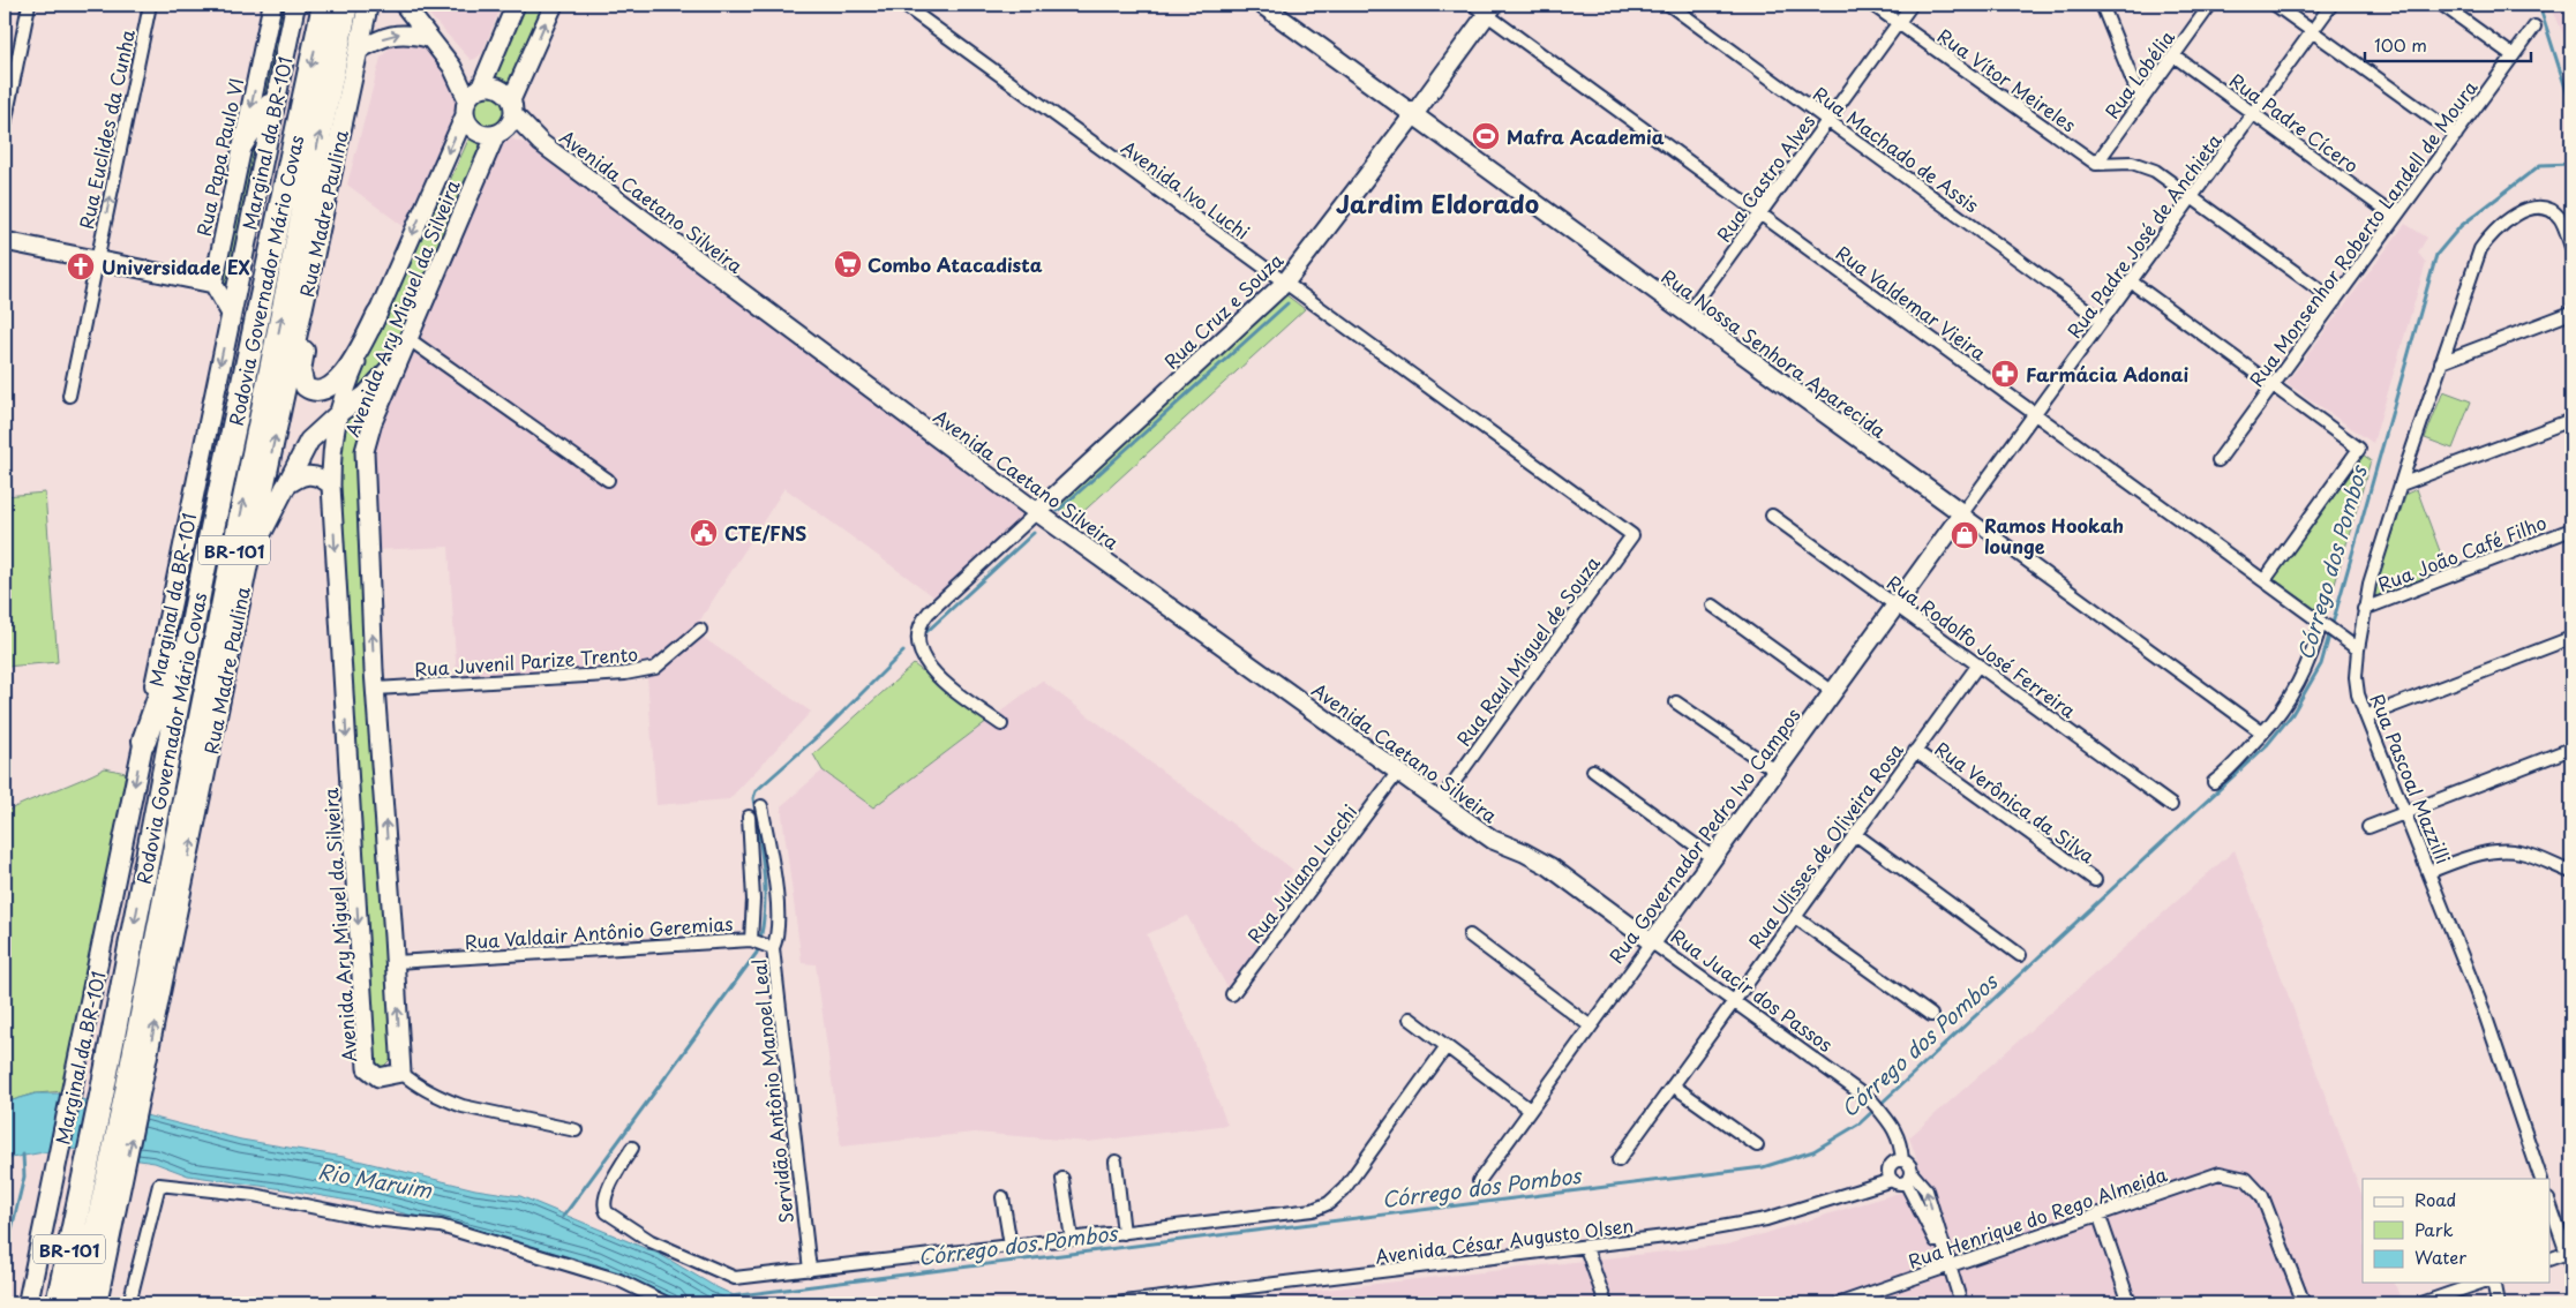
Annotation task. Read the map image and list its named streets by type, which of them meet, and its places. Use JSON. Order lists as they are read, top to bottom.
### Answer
{
  "streets": {
    "highway": ["Rodovia Governador Mário Covas", "BR-101"],
    "main road": ["Marginal da BR-101", "Rua Madre Paulina"],
    "street": [
      "Rua Lobélia",
      "Rua Vítor Meireles",
      "Rua Padre Cícero",
      "Rua Euclides da Cunha",
      "Rua Machado de Assis",
      "Rua Papa Paulo VI",
      "Rua Castro Alves",
      "Avenida Ivo Luchi",
      "Avenida Caetano Silveira",
      "Rua Monsenhor Roberto Landell de Moura",
      "Rua Padre José de Anchieta",
      "Rua Valdemar Vieira",
      "Avenida Ary Miguel da Silveira",
      "Rua Cruz e Souza",
      "Rua Nossa Senhora Aparecida",
      "Rua João Café Filho",
      "Rua Rodolfo José Ferreira",
      "Rua Raul Miguel de Souza",
      "Rua Juvenil Parize Trento",
      "Rua Pascoal Mazzilli",
      "Rua Verônica da Silva",
      "Rua Governador Pedro Ivo Campos",
      "Rua Ulisses de Oliveira Rosa",
      "Rua Juliano Lucchi",
      "Rua Valdair Antônio Geremias",
      "Rua Juacir dos Passos",
      "Servidão Antônio Manoel Leal",
      "Rua Henrique do Rego Almeida",
      "Avenida César Augusto Olsen"
    ]
  },
  "crossings": [
    ["Rua Lobélia", "Rua Vítor Meireles"],
    ["Rua Lobélia", "Rua Padre Cícero"],
    ["Rua Vítor Meireles", "Rua Castro Alves"],
    ["Rua Padre Cícero", "Rua Monsenhor Roberto Landell de Moura"],
    ["Rua Padre Cícero", "Rua Padre José de Anchieta"],
    ["Rua Machado de Assis", "Rua Castro Alves"],
    ["Rua Machado de Assis", "Rua Padre José de Anchieta"],
    ["Rua Castro Alves", "Rua Valdemar Vieira"],
    ["Rua Castro Alves", "Rua Nossa Senhora Aparecida"],
    ["Avenida Ivo Luchi", "Rua Cruz e Souza"],
    ["Avenida Ivo Luchi", "Rua Raul Miguel de Souza"],
    ["Avenida Caetano Silveira", "Avenida Ary Miguel da Silveira"],
    ["Avenida Caetano Silveira", "Rua Cruz e Souza"],
    ["Avenida Caetano Silveira", "Rua Raul Miguel de Souza"],
    ["Avenida Caetano Silveira", "Rua Juliano Lucchi"],
    ["Avenida Caetano Silveira", "Rua Juacir dos Passos"],
    ["Rua Madre Paulina", "Rodovia Governador Mário Covas"],
    ["Rua Padre José de Anchieta", "Rua Valdemar Vieira"],
    ["Rua Padre José de Anchieta", "Rua Nossa Senhora Aparecida"],
    ["Rua Padre José de Anchieta", "Rua Governador Pedro Ivo Campos"],
    ["Rua Valdemar Vieira", "Rua Cruz e Souza"],
    ["Rua Valdemar Vieira", "Rua Pascoal Mazzilli"],
    ["Avenida Ary Miguel da Silveira", "Rua Juvenil Parize Trento"],
    ["Avenida Ary Miguel da Silveira", "Rua Valdair Antônio Geremias"],
    ["Rua Cruz e Souza", "Rua Nossa Senhora Aparecida"],
    ["Rua Nossa Senhora Aparecida", "Rua Governador Pedro Ivo Campos"],
    ["Rua João Café Filho", "Rua Pascoal Mazzilli"],
    ["Rua Rodolfo José Ferreira", "Rua Governador Pedro Ivo Campos"],
    ["Rua Rodolfo José Ferreira", "Rua Ulisses de Oliveira Rosa"],
    ["Rua Verônica da Silva", "Rua Ulisses de Oliveira Rosa"],
    ["Rua Governador Pedro Ivo Campos", "Rua Juacir dos Passos"],
    ["Rua Ulisses de Oliveira Rosa", "Rua Juacir dos Passos"],
    ["Rua Juacir dos Passos", "Avenida César Augusto Olsen"]
  ],
  "one_way": [
    "Rua Euclides da Cunha",
    "Marginal da BR-101",
    "Rua Papa Paulo VI",
    "Rua Madre Paulina"
  ],
  "districts": ["Jardim Eldorado"],
  "water": ["Córrego dos Pombos", "Rio Maruim"],
  "places": {
    "sports": ["Mafra Academia"],
    "supermarket": ["Combo Atacadista"],
    "church": ["Universidade EX"],
    "pharmacy": ["Farmácia Adonai"],
    "public building": ["CTE/FNS"],
    "shop": ["Ramos Hookah lounge"]
  },
  "legend": ["Road", "Park", "Water"],
  "scale_bar": "100 m"
}
